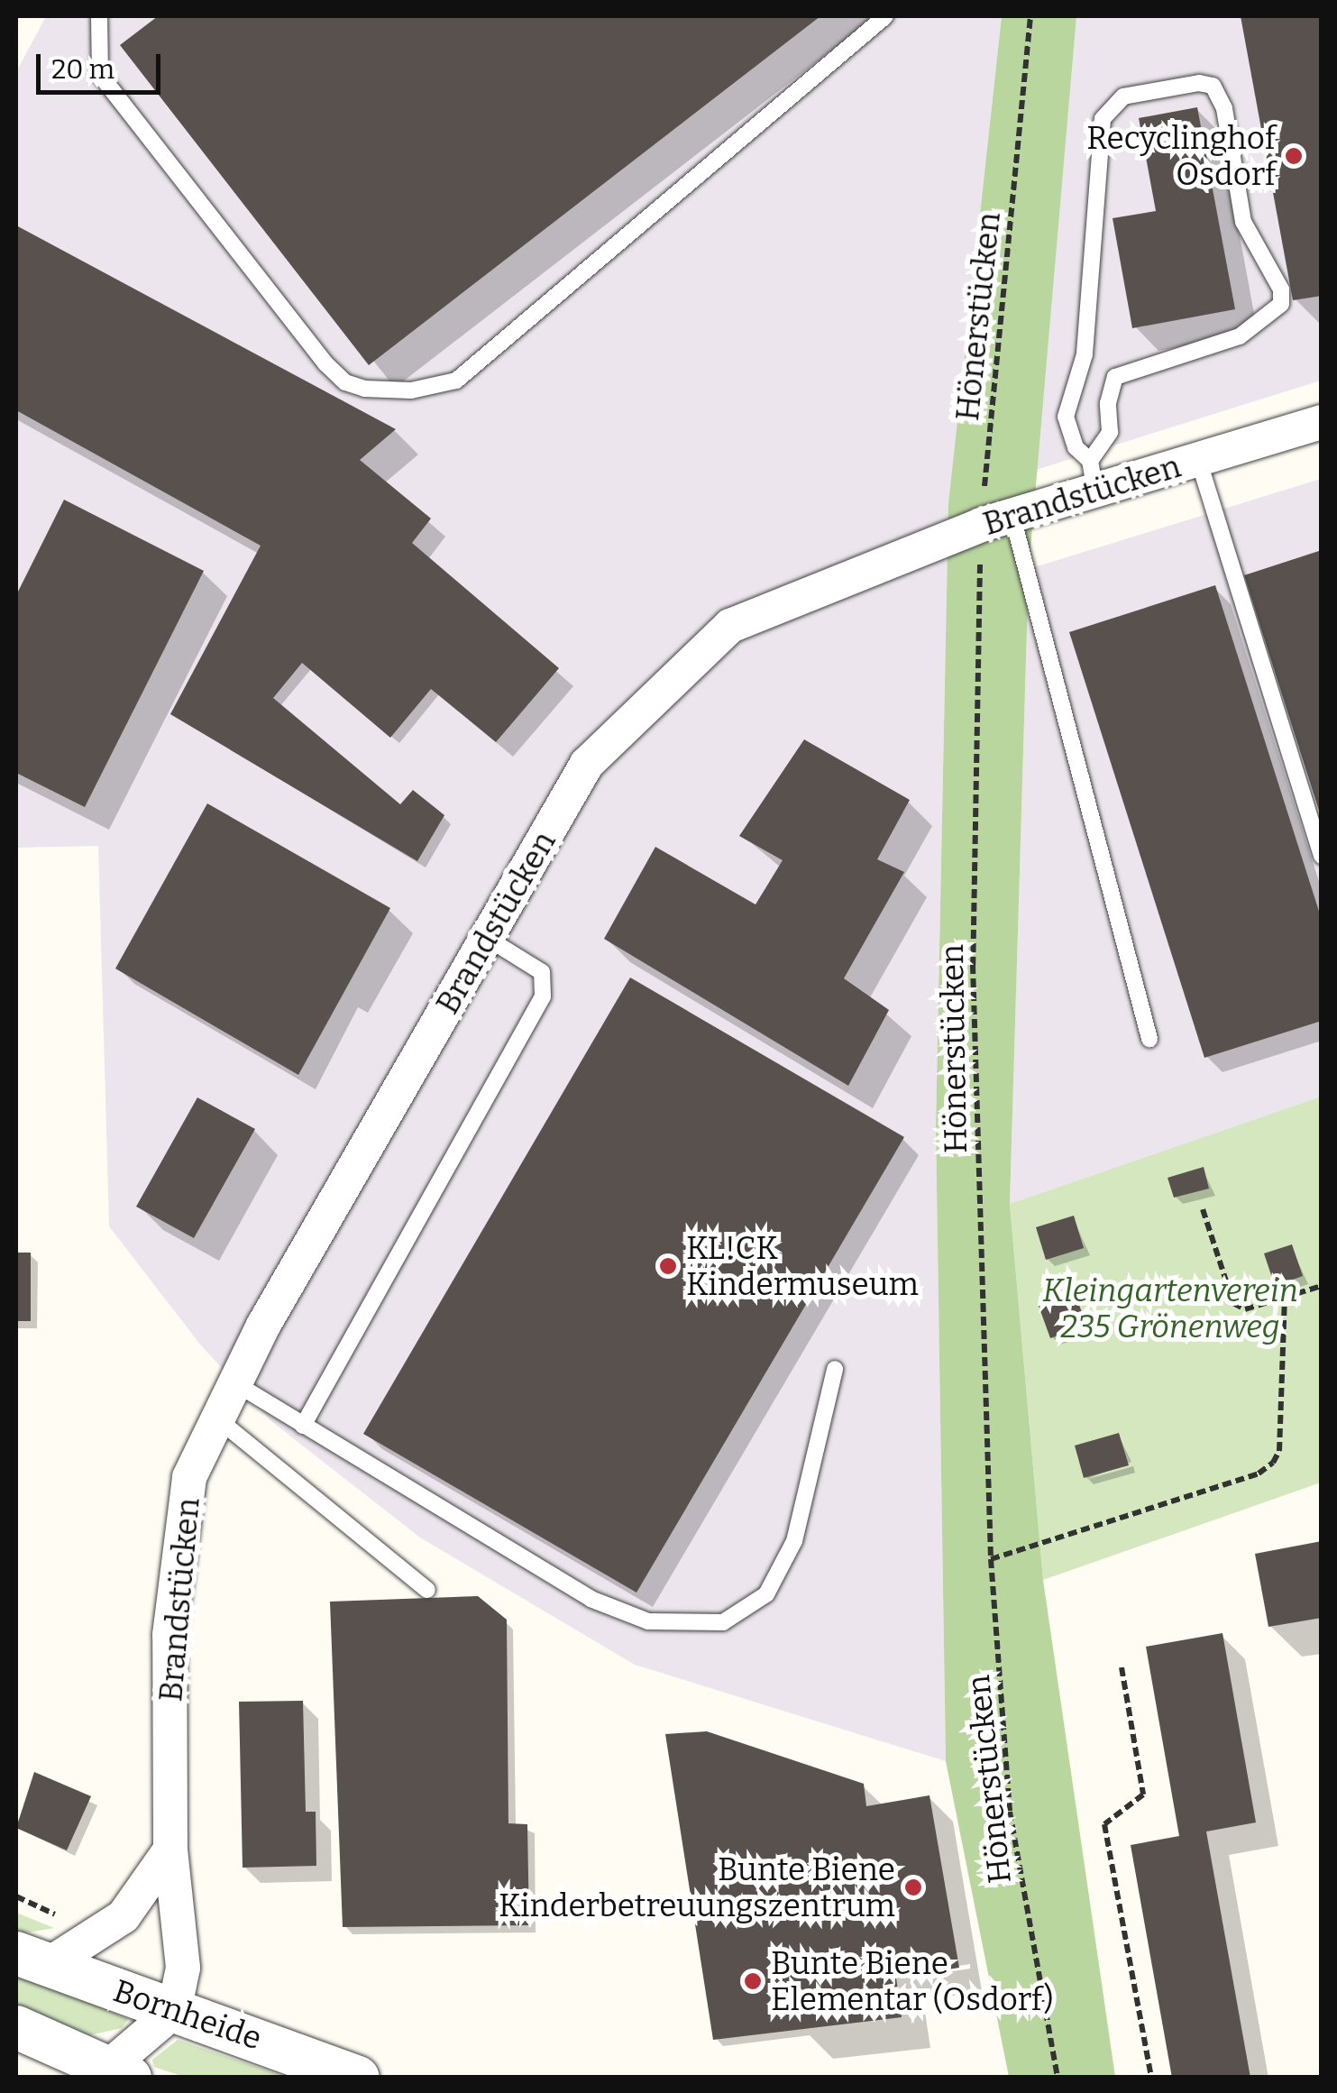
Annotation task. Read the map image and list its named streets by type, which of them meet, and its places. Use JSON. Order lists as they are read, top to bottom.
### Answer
{
  "streets": {
    "street": ["Brandstücken", "Bornheide"],
    "path": ["Hönerstücken"]
  },
  "crossings": [
    ["Hönerstücken", "Brandstücken"],
    ["Brandstücken", "Bornheide"]
  ],
  "parks": ["Kleingartenverein 235 Grönenweg"],
  "places": [
    "Recyclinghof Osdorf",
    "KL!CK Kindermuseum",
    "Bunte Biene Kinderbetreuungszentrum",
    "Bunte Biene Elementar (Osdorf)"
  ],
  "scale_bar": "20 m"
}
